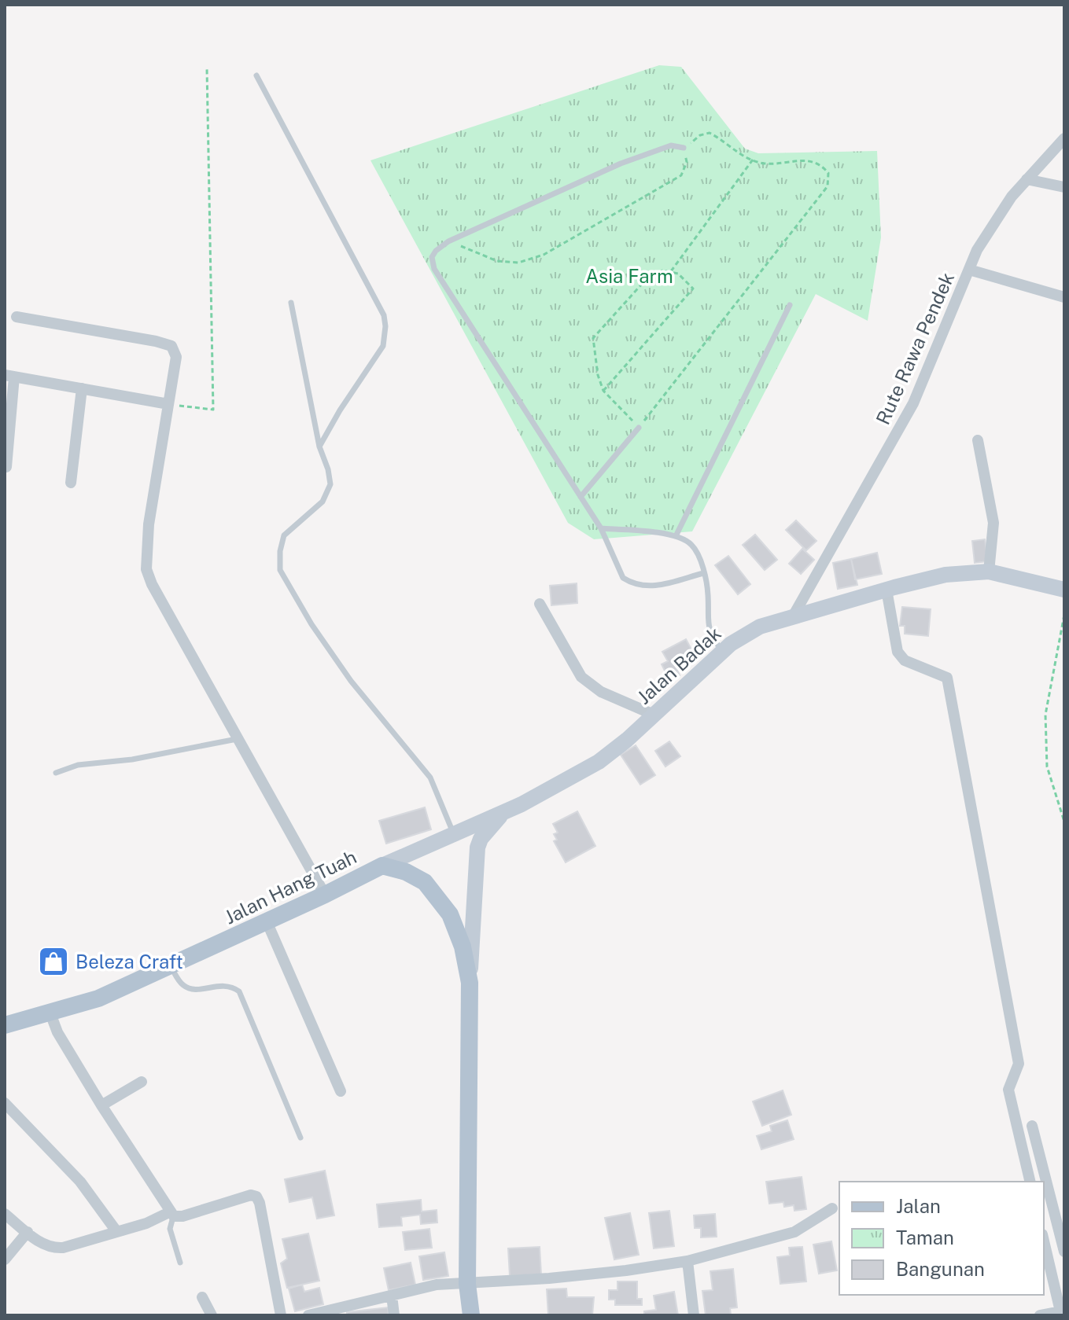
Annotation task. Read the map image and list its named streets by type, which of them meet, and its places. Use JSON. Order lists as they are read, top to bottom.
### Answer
{
  "streets": {
    "main road": ["Jalan Hang Tuah"],
    "street": ["Rute Rawa Pendek", "Jalan Badak"]
  },
  "crossings": [
    ["Rute Rawa Pendek", "Jalan Badak"],
    ["Jalan Badak", "Jalan Hang Tuah"]
  ],
  "parks": ["Asia Farm"],
  "places": {
    "shop": ["Beleza Craft"]
  },
  "legend": ["Jalan", "Taman", "Bangunan"]
}
